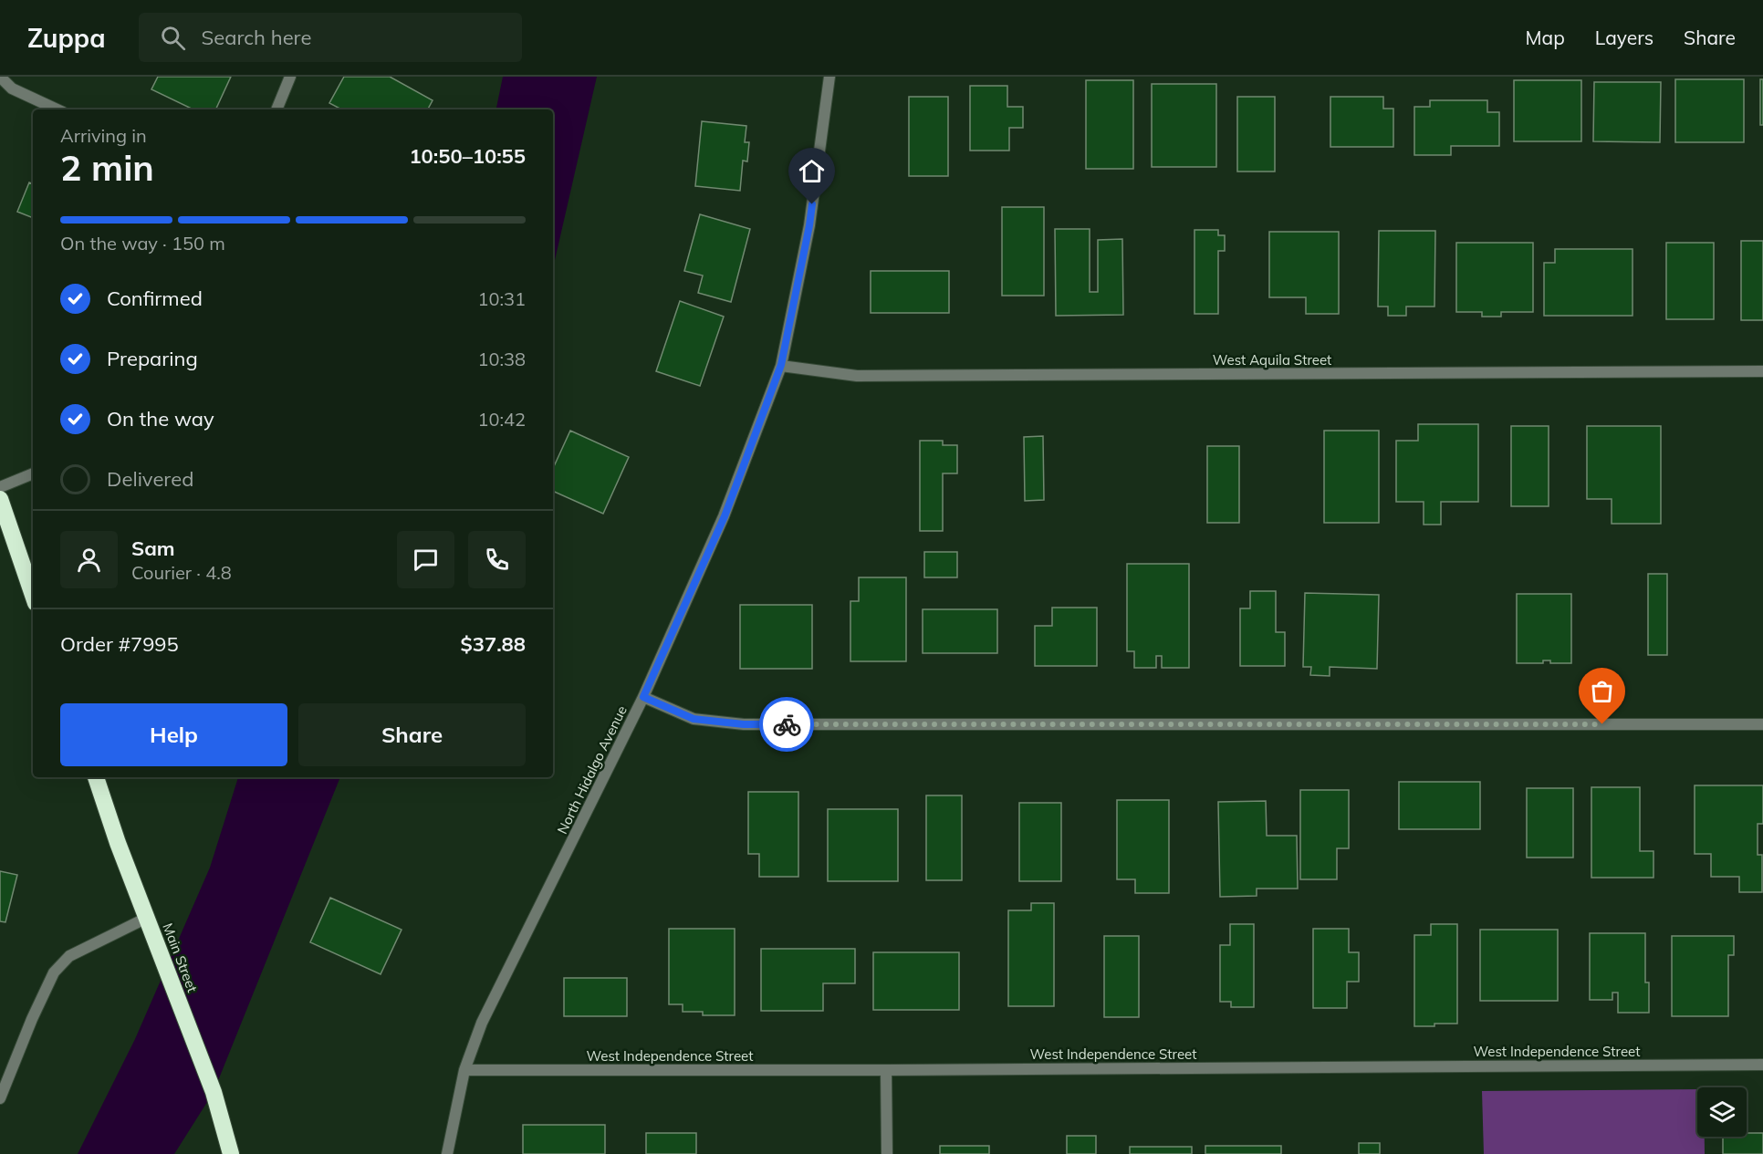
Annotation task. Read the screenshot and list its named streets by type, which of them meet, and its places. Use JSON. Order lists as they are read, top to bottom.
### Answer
{
  "streets": {
    "highway": ["Main Street"],
    "street": ["West Aquila Street", "North Hidalgo Avenue", "West Independence Street"]
  },
  "crossings": [
    ["West Aquila Street", "North Hidalgo Avenue"],
    ["North Hidalgo Avenue", "West Independence Street"]
  ],
  "page": {
    "header": "Zuppa",
    "search": "Search here",
    "nav": ["Map", "Layers", "Share"],
    "heading": ["2 min", "Arriving in", "10:50–10:55"],
    "panel": [
      "Sam",
      "Courier · 4.8",
      "Order #7995",
      "$37.88"
    ],
    "bar": "On the way · 150 m",
    "list": [
      ["Confirmed", "10:31"],
      ["Preparing", "10:38"],
      ["On the way", "10:42"],
      "Delivered"
    ],
    "buttons": ["Help", "Share"]
  }
}
